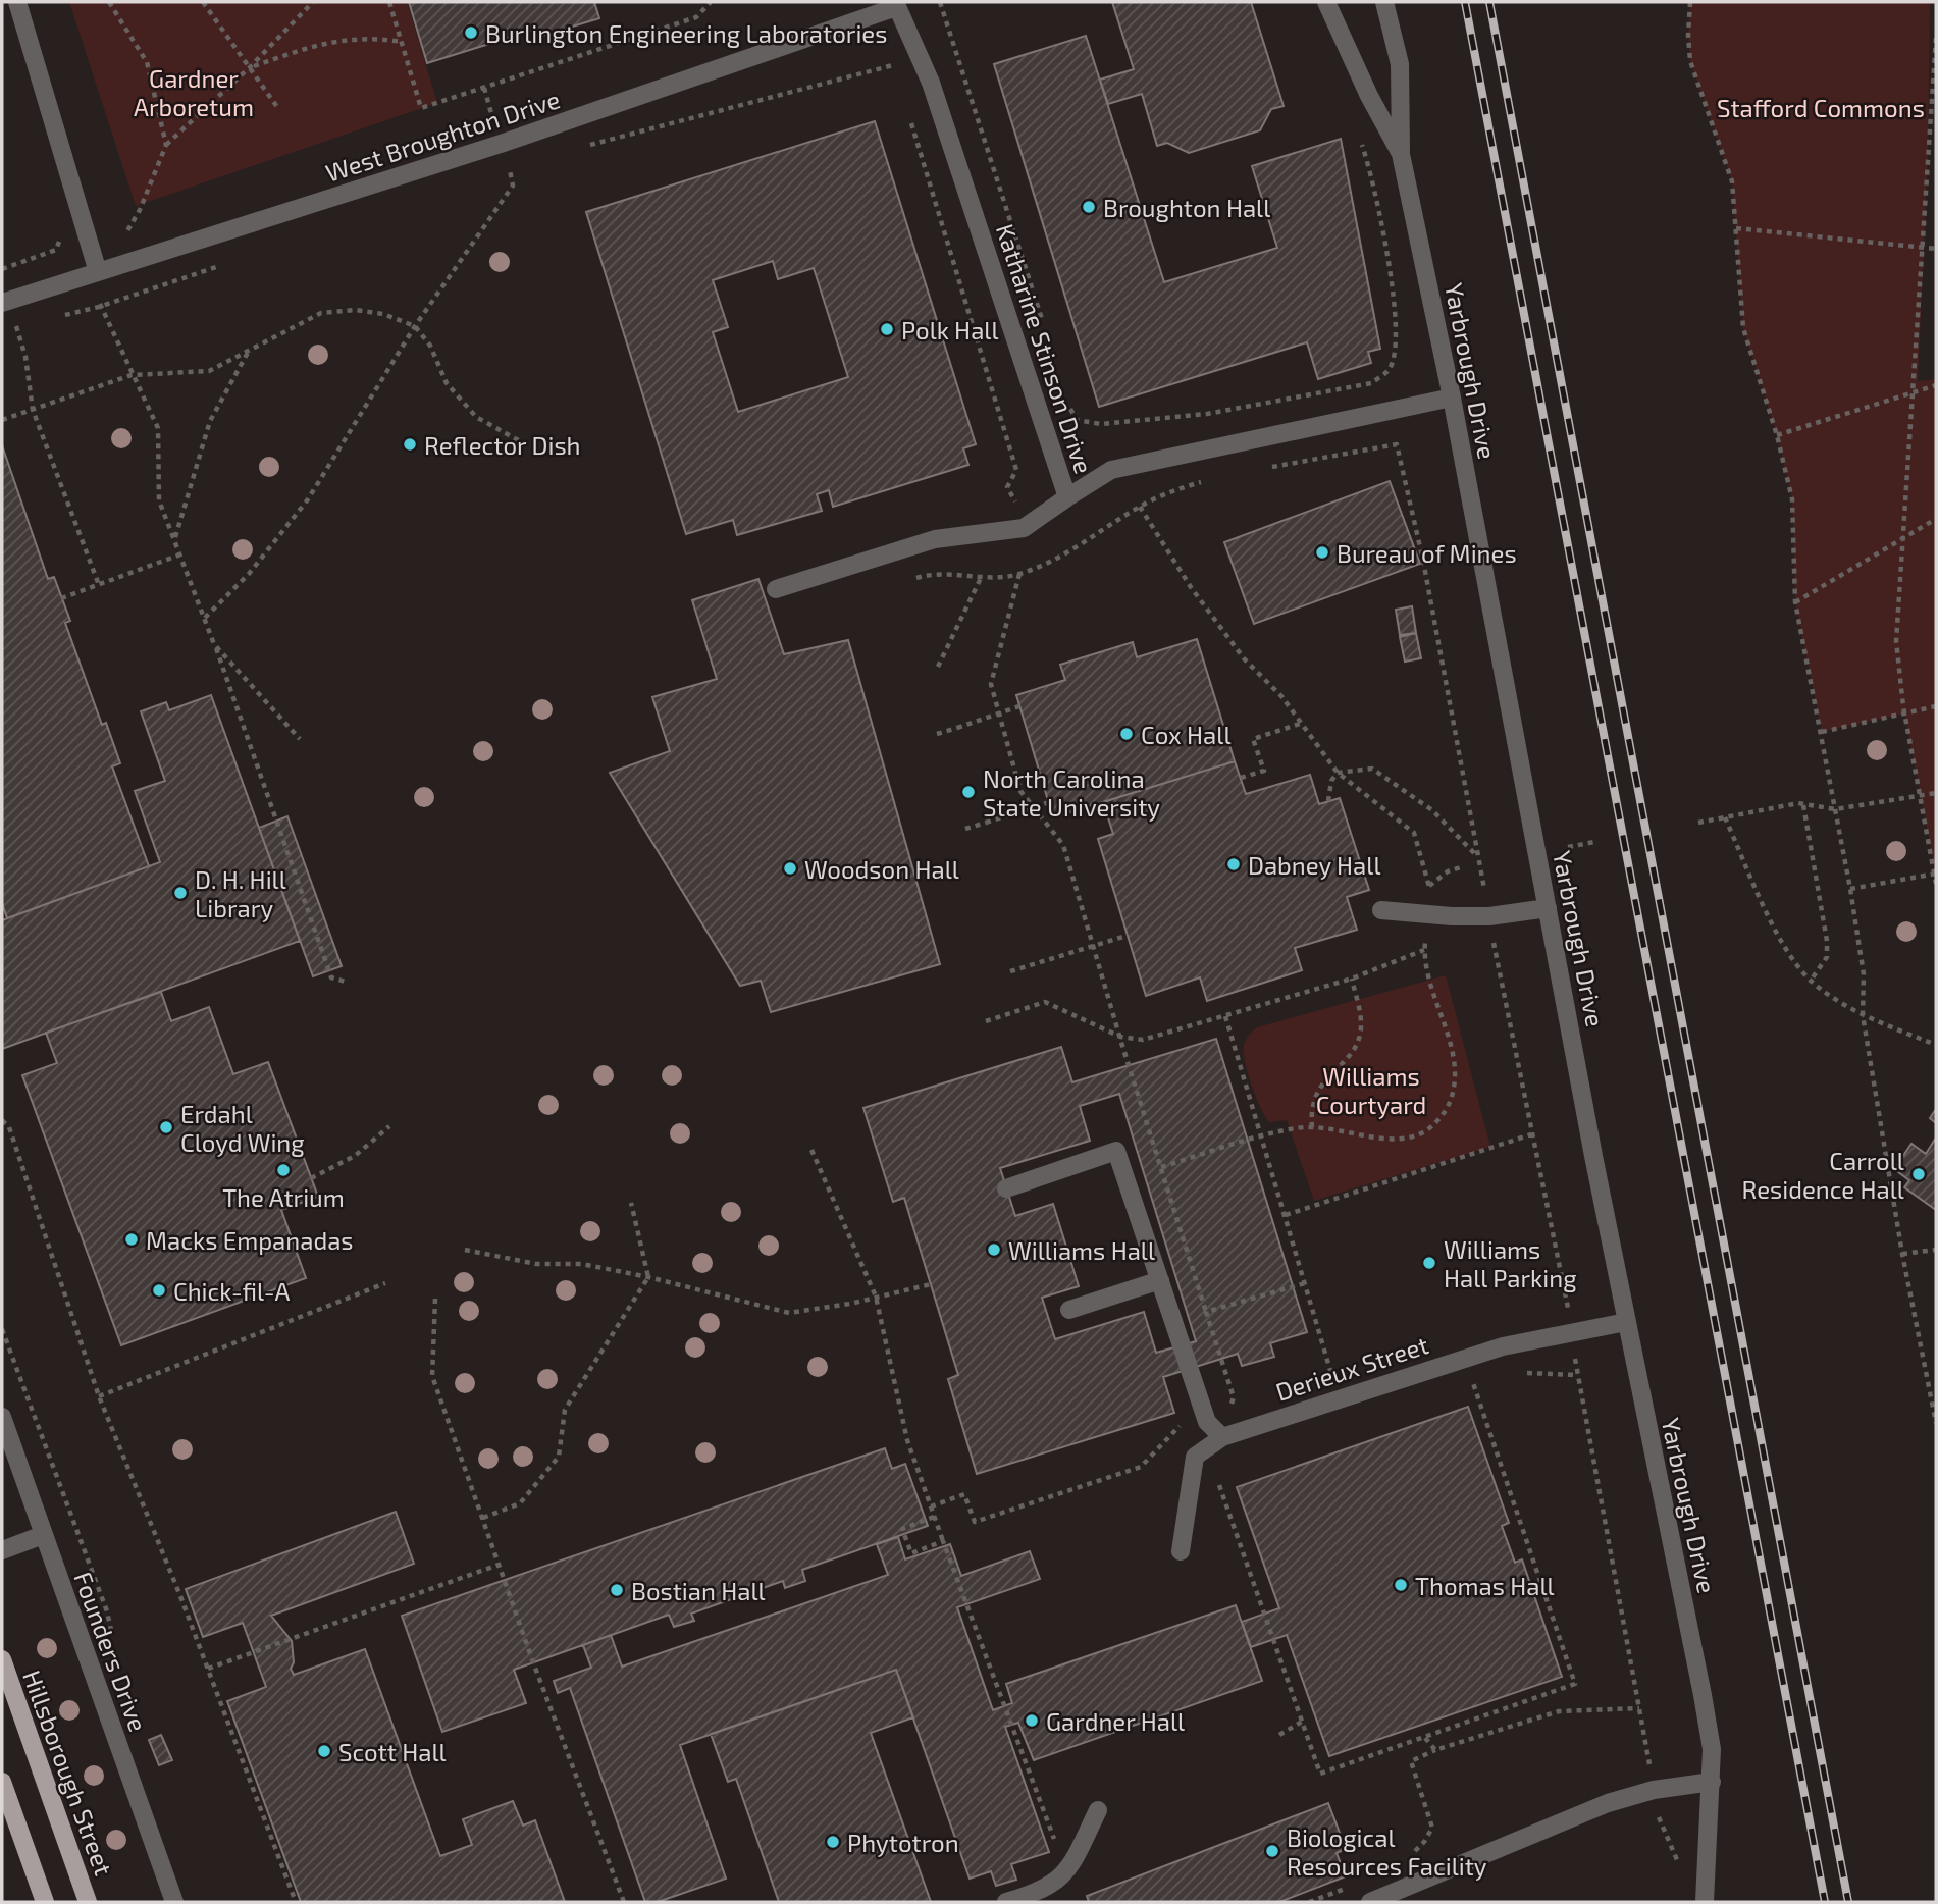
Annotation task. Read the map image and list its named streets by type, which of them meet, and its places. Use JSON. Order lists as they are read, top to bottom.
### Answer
{
  "streets": {
    "main road": ["Hillsborough Street"],
    "street": [
      "West Broughton Drive",
      "Katharine Stinson Drive",
      "Yarbrough Drive",
      "Derieux Street",
      "Founders Drive"
    ]
  },
  "crossings": [
    ["West Broughton Drive", "Katharine Stinson Drive"],
    ["Katharine Stinson Drive", "Yarbrough Drive"],
    ["Yarbrough Drive", "Derieux Street"]
  ],
  "parks": ["Gardner Arboretum", "Stafford Commons", "Williams Courtyard"],
  "places": [
    "Burlington Engineering Laboratories",
    "Broughton Hall",
    "Polk Hall",
    "Reflector Dish",
    "Bureau of Mines",
    "Cox Hall",
    "North Carolina State University",
    "Dabney Hall",
    "Woodson Hall",
    "D. H. Hill Library",
    "Erdahl Cloyd Wing",
    "The Atrium",
    "Carroll Residence Hall",
    "Macks Empanadas",
    "Williams Hall",
    "Williams Hall Parking",
    "Chick-fil-A",
    "Thomas Hall",
    "Bostian Hall",
    "Gardner Hall",
    "Scott Hall",
    "Phytotron",
    "Biological Resources Facility"
  ]
}
